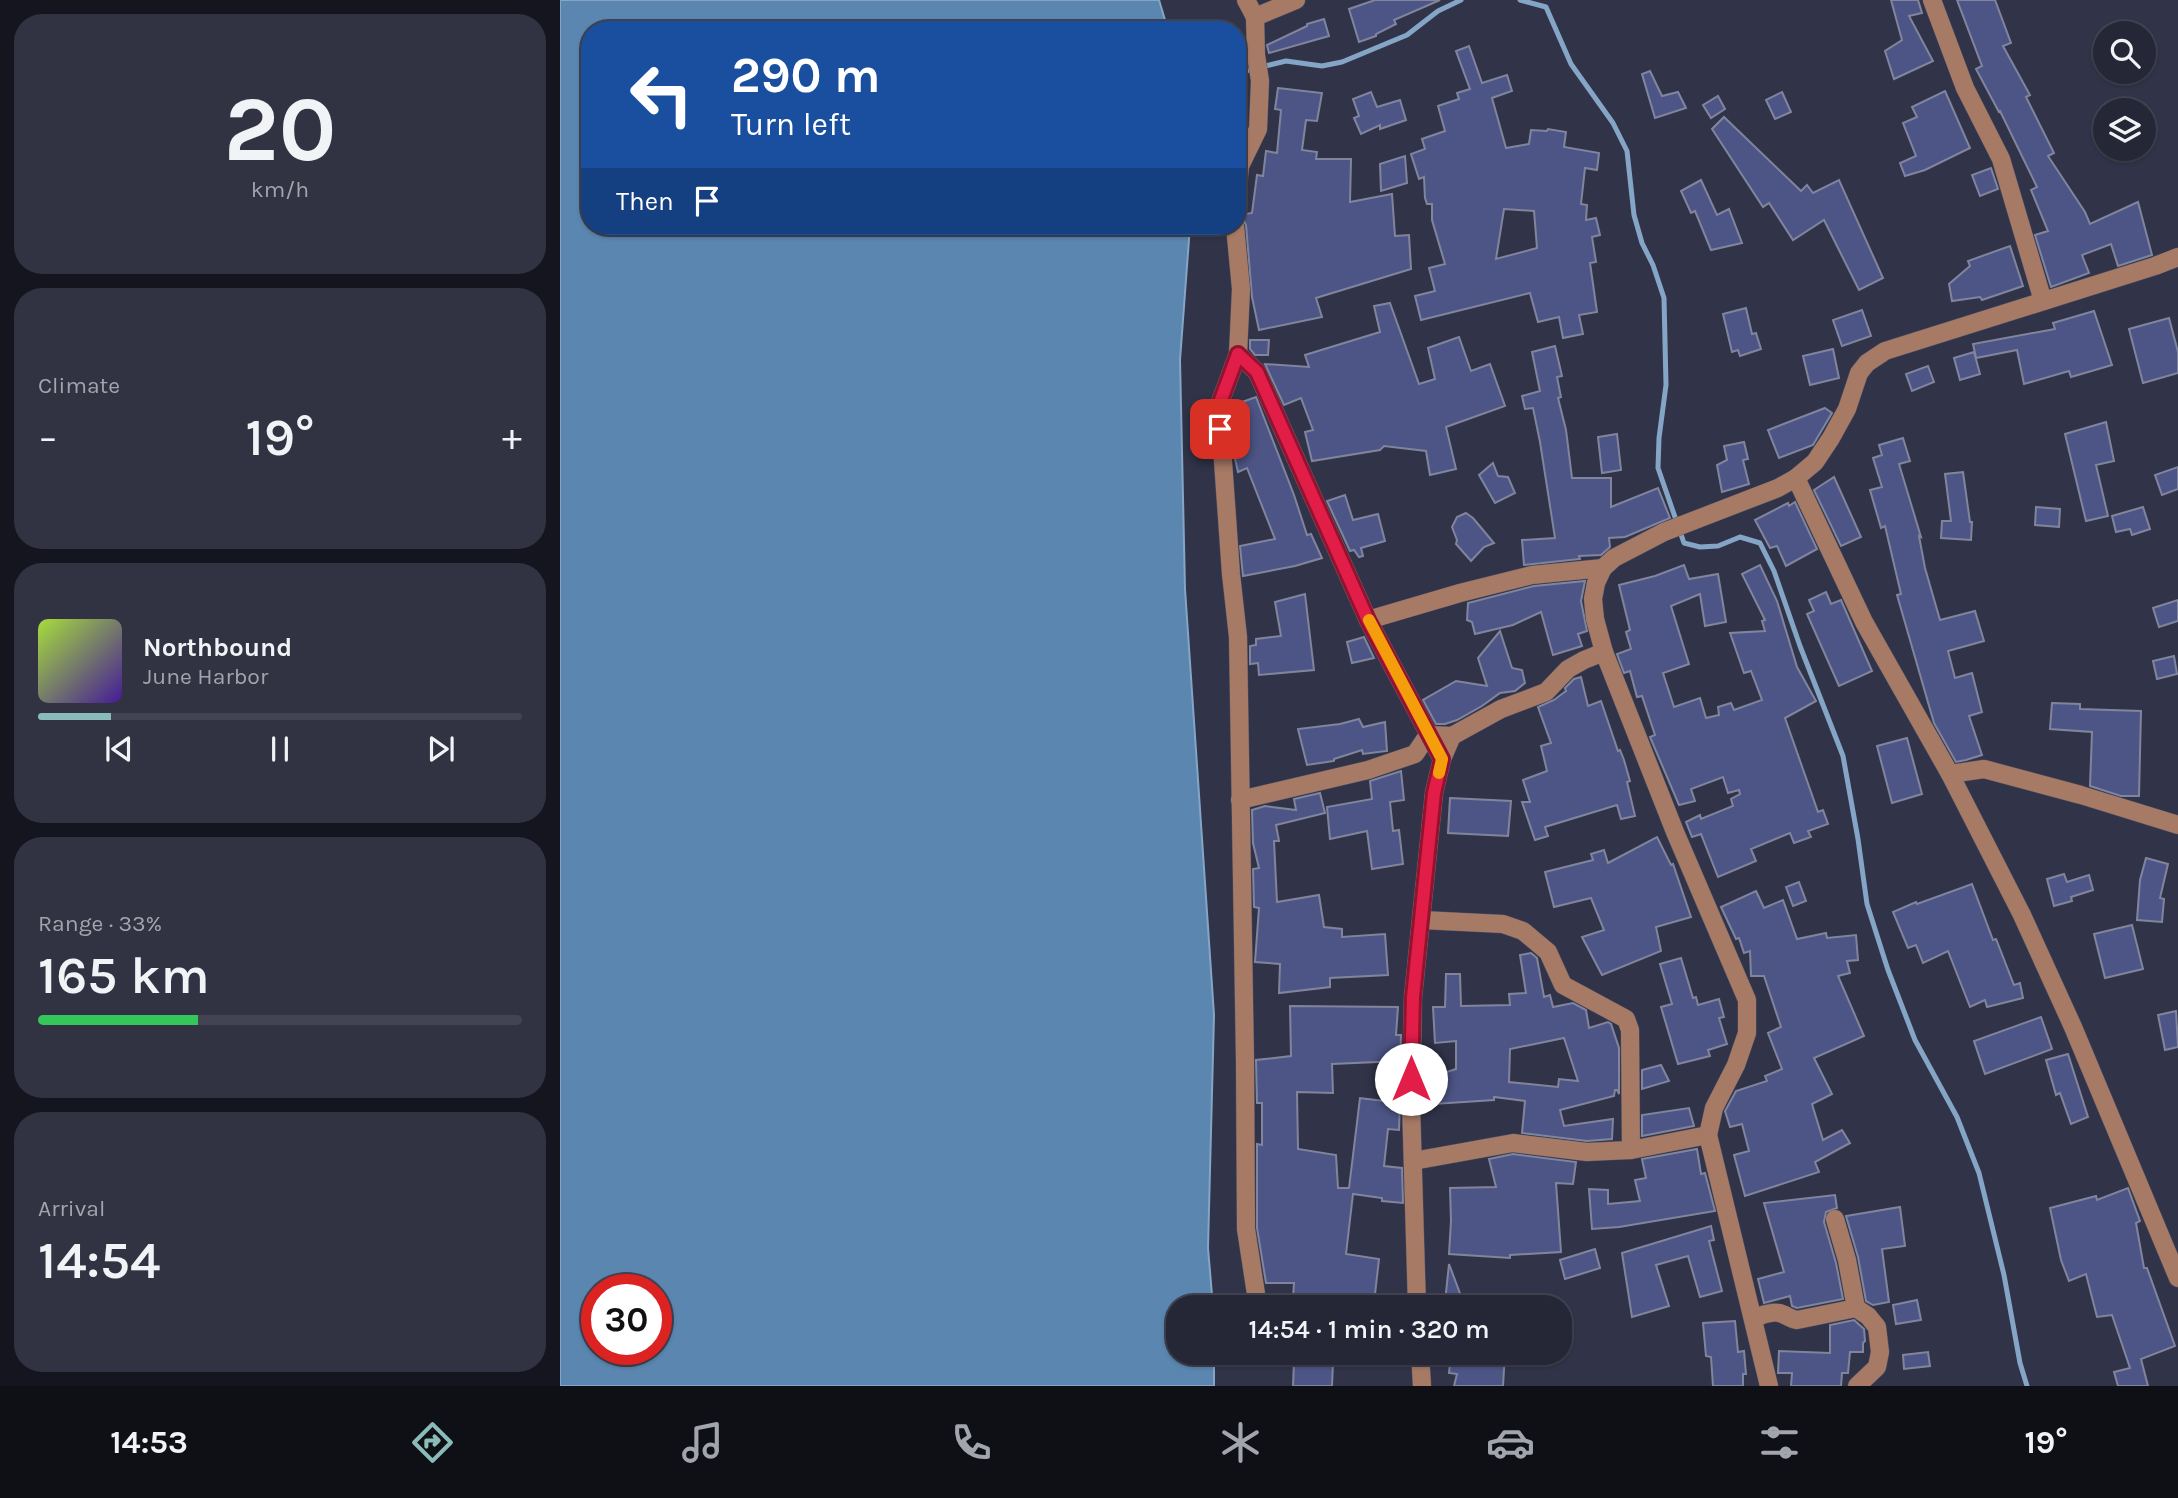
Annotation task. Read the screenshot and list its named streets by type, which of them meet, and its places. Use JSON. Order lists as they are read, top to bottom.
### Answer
{
  "page": {
    "tile": [
      ["20", "km/h"],
      "Climate",
      ["Range · 33%", "165 km"],
      ["Arrival", "14:54"]
    ],
    "turn": ["290 m", "Turn left"],
    "then": "Then",
    "heat": ["−", "19°", "+"],
    "song": ["Northbound", "June Harbor"],
    "limit": "30",
    "trip": "14:54 · 1 min · 320 m",
    "tabs": ["14:53", "19°"]
  }
}
